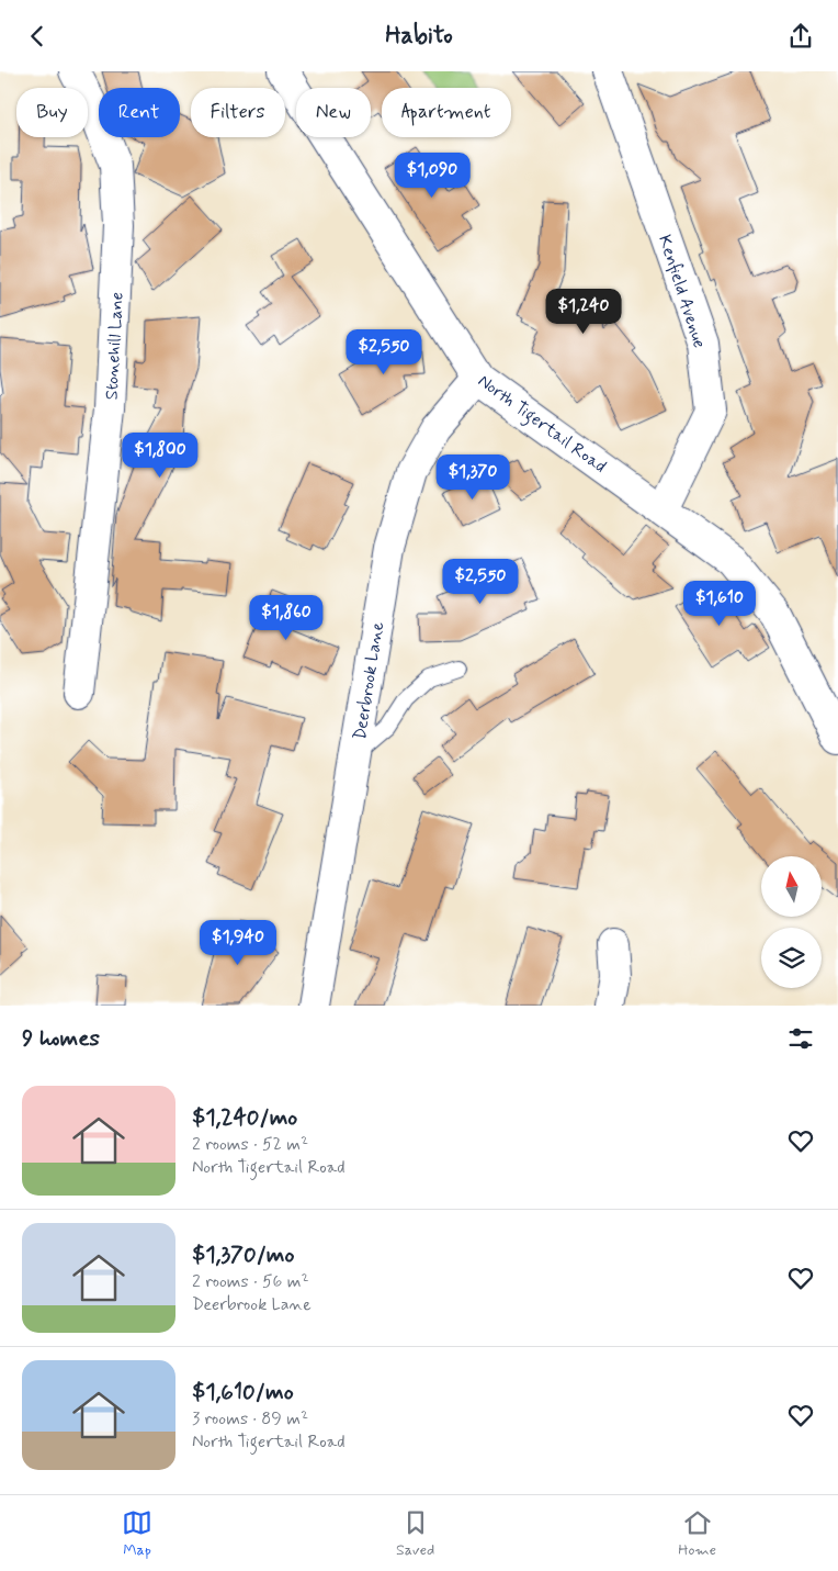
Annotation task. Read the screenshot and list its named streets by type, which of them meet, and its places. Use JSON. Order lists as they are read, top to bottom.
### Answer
{
  "streets": {
    "street": [
      "Kenfield Avenue",
      "Stonehill Lane",
      "North Tigertail Road",
      "Deerbrook Lane"
    ]
  },
  "crossings": [
    ["Kenfield Avenue", "North Tigertail Road"],
    ["North Tigertail Road", "Deerbrook Lane"]
  ],
  "north": "top",
  "page": {
    "header": "Habito",
    "chip": [
      "Buy",
      "Rent",
      "Filters",
      "New",
      "Apartment"
    ],
    "price": [
      "$1,090",
      "$1,240",
      "$2,550",
      "$1,800",
      "$1,370",
      "$2,550",
      "$1,610",
      "$1,860",
      "$1,940"
    ],
    "heading": "9 homes",
    "list": [
      {
        "name": "$1,240/mo",
        "note": "2 rooms · 52 m² · North Tigertail Road"
      },
      {
        "name": "$1,370/mo",
        "note": "2 rooms · 56 m² · Deerbrook Lane"
      },
      {
        "name": "$1,610/mo",
        "note": "3 rooms · 89 m² · North Tigertail Road"
      }
    ],
    "tabs": ["Map", "Saved", "Home"]
  }
}
